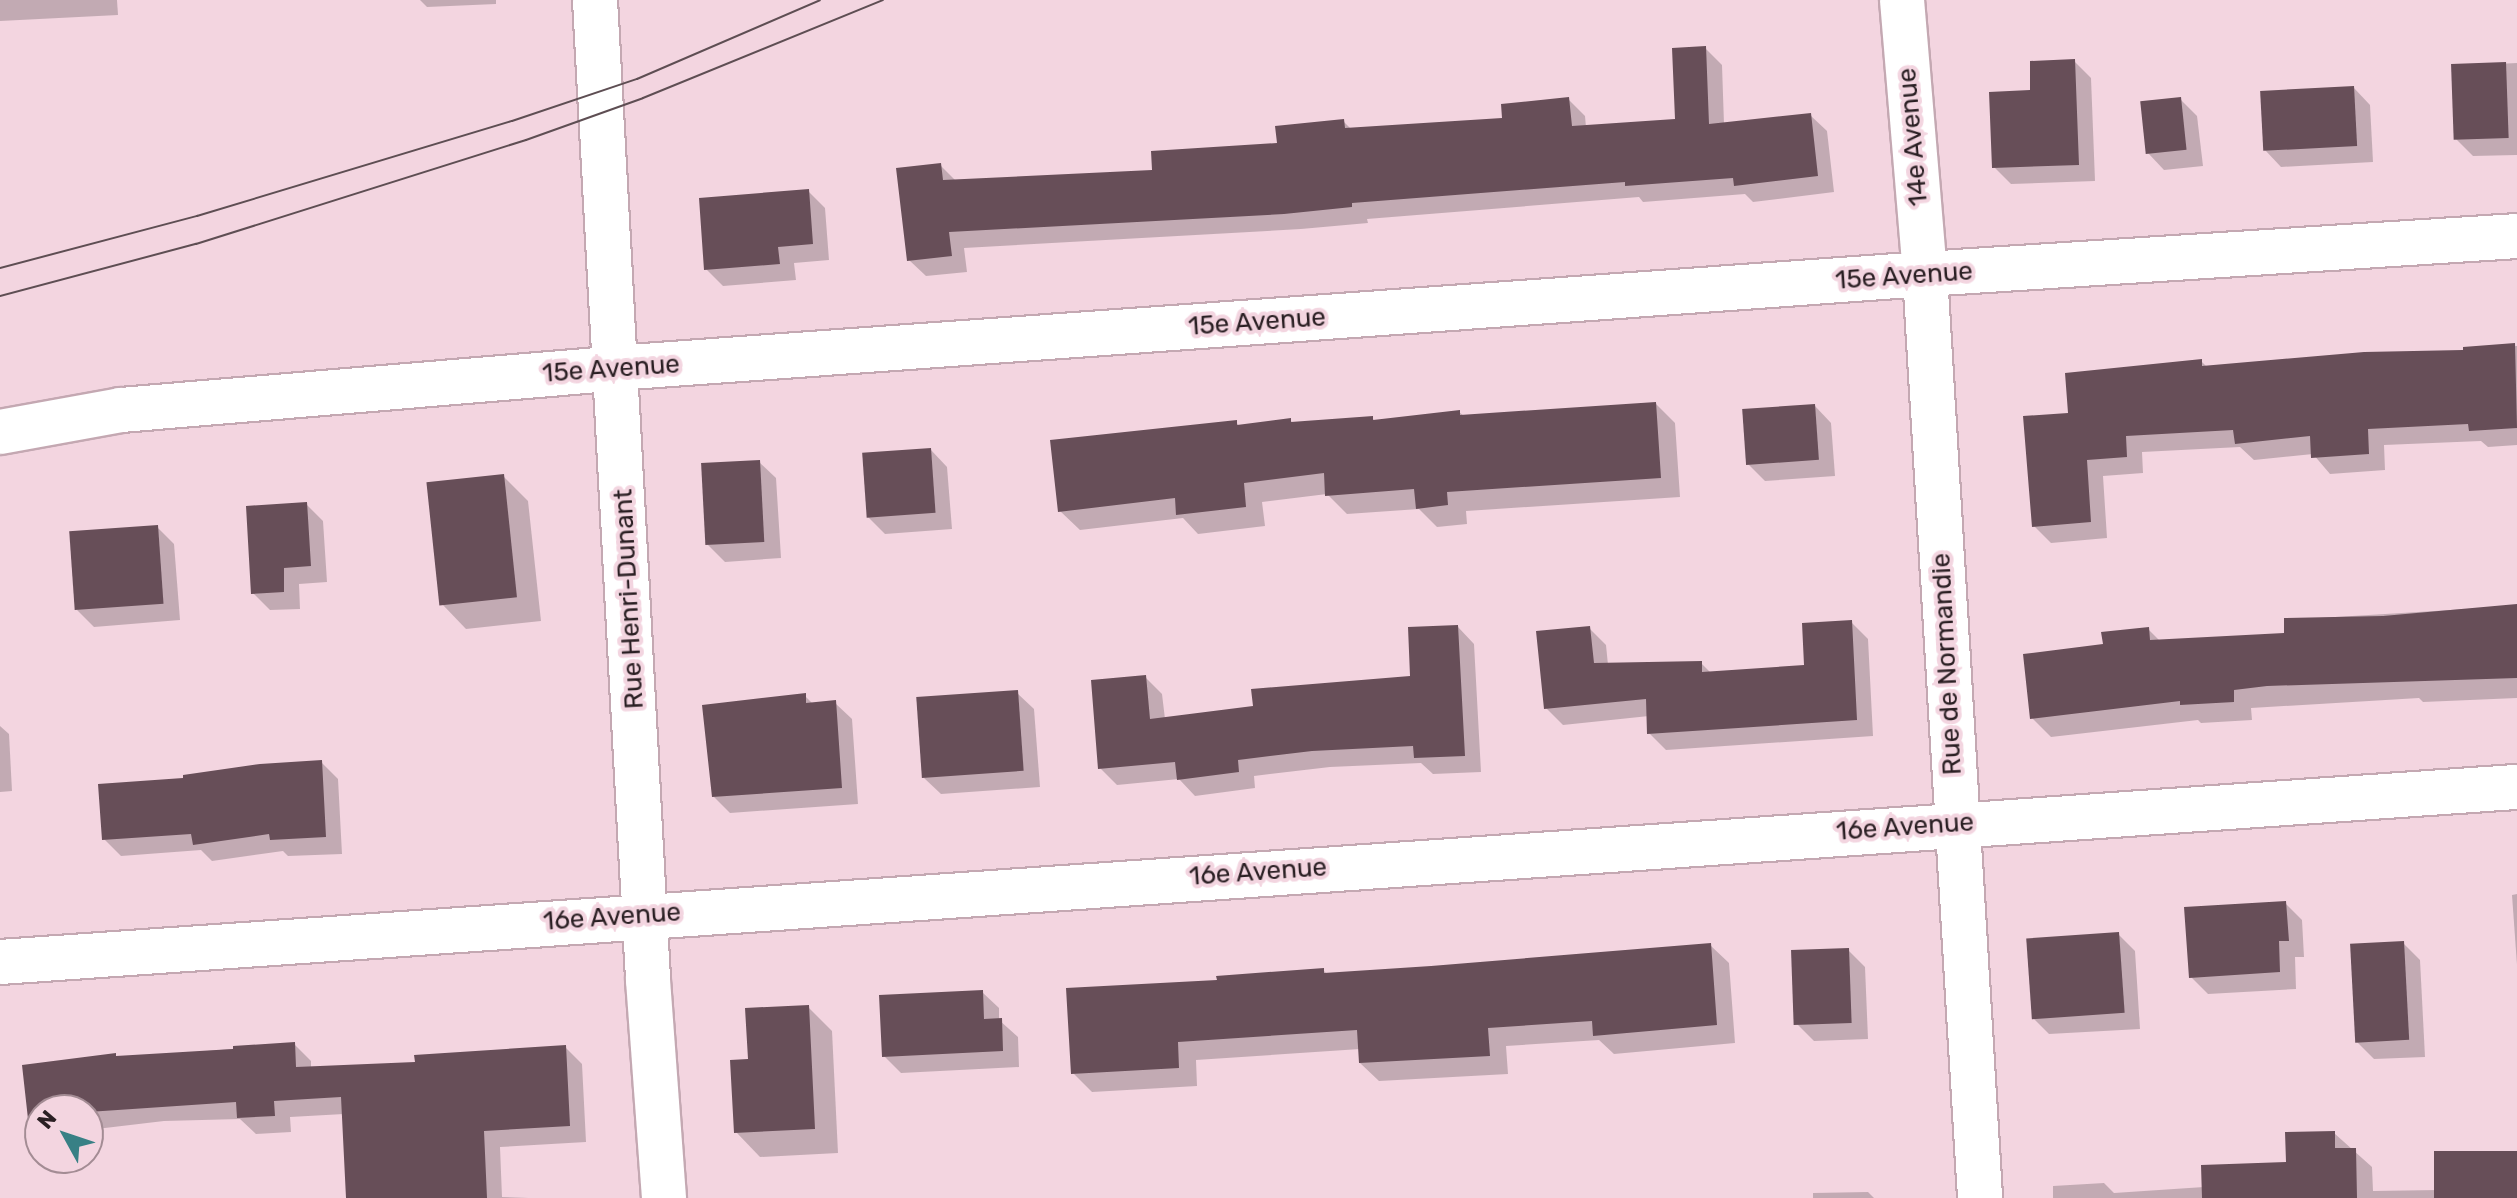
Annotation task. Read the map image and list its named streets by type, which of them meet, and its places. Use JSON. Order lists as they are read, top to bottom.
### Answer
{
  "streets": {
    "street": [
      "14e Avenue",
      "15e Avenue",
      "Rue Henri-Dunant",
      "Rue de Normandie",
      "16e Avenue"
    ]
  },
  "crossings": [
    ["14e Avenue", "15e Avenue"],
    ["14e Avenue", "Rue de Normandie"],
    ["15e Avenue", "Rue Henri-Dunant"],
    ["15e Avenue", "Rue de Normandie"],
    ["Rue Henri-Dunant", "16e Avenue"],
    ["Rue de Normandie", "16e Avenue"]
  ],
  "north": "top left"
}
